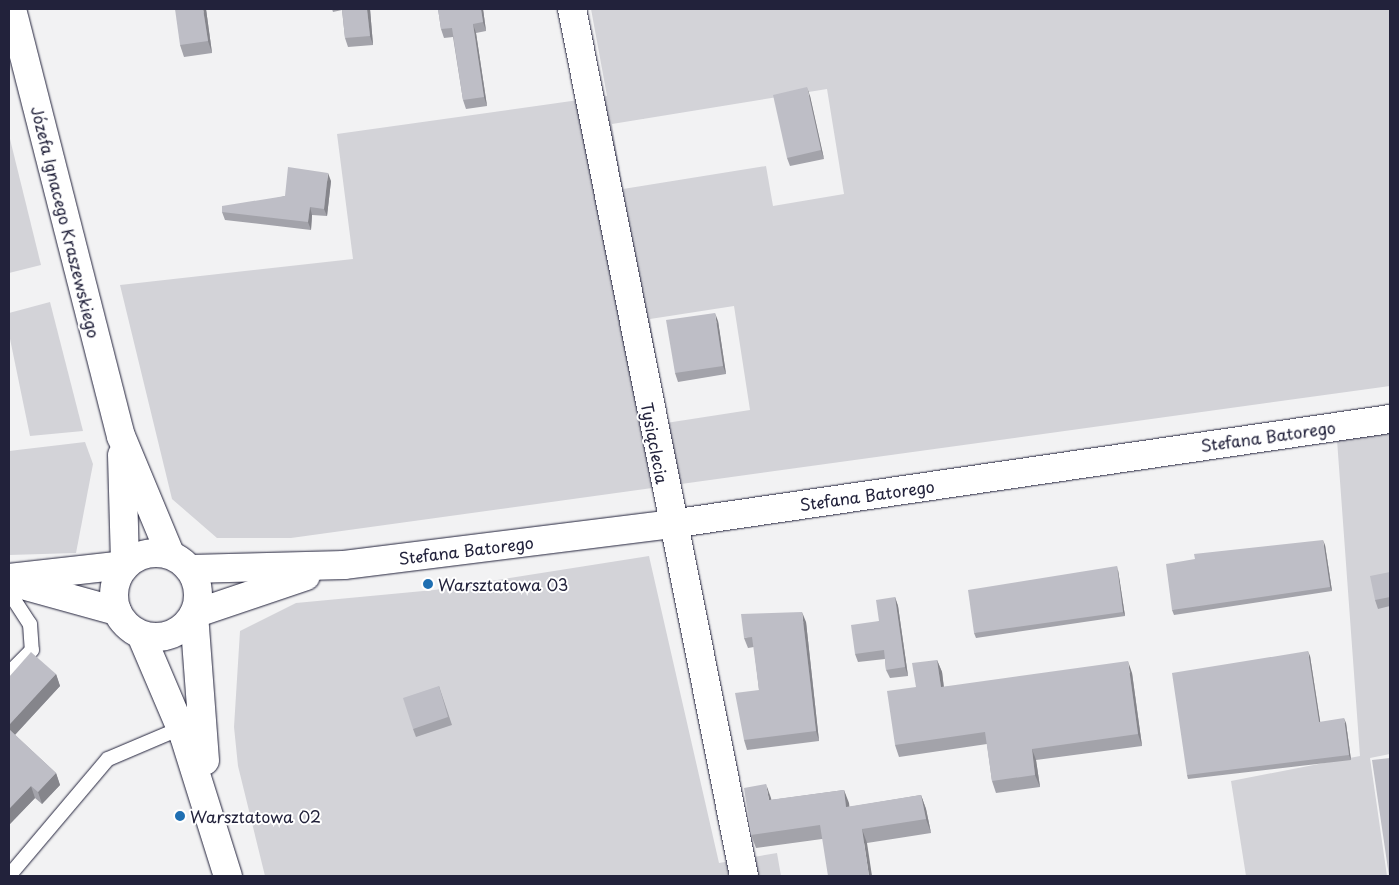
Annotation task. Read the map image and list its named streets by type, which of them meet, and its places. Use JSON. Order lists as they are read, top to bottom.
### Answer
{
  "streets": {
    "street": ["Józefa Ignacego Kraszewskiego", "Stefana Batorego", "Tysiąclecia"]
  },
  "crossings": [
    ["Józefa Ignacego Kraszewskiego", "Stefana Batorego"],
    ["Stefana Batorego", "Tysiąclecia"]
  ],
  "places": ["Warsztatowa 03", "Warsztatowa 02"]
}
